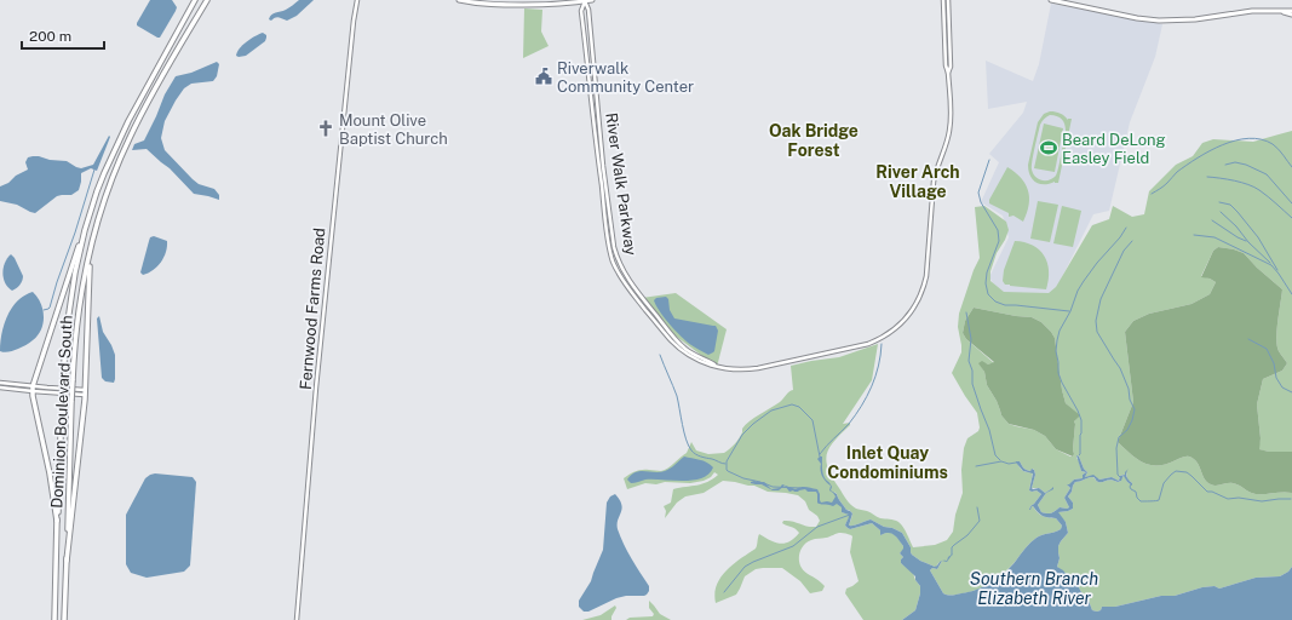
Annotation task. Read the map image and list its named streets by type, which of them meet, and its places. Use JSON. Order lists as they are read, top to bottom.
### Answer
{
  "streets": {
    "highway": ["Dominion Boulevard South"],
    "street": ["River Walk Parkway", "Fernwood Farms Road"]
  },
  "districts": ["Oak Bridge Forest", "River Arch Village", "Inlet Quay Condominiums"],
  "water": ["Southern Branch Elizabeth River"],
  "places": {
    "public building": ["Riverwalk Community Center"],
    "church": ["Mount Olive Baptist Church"],
    "sports": ["Beard DeLong Easley Field"]
  },
  "scale_bar": "200 m"
}
